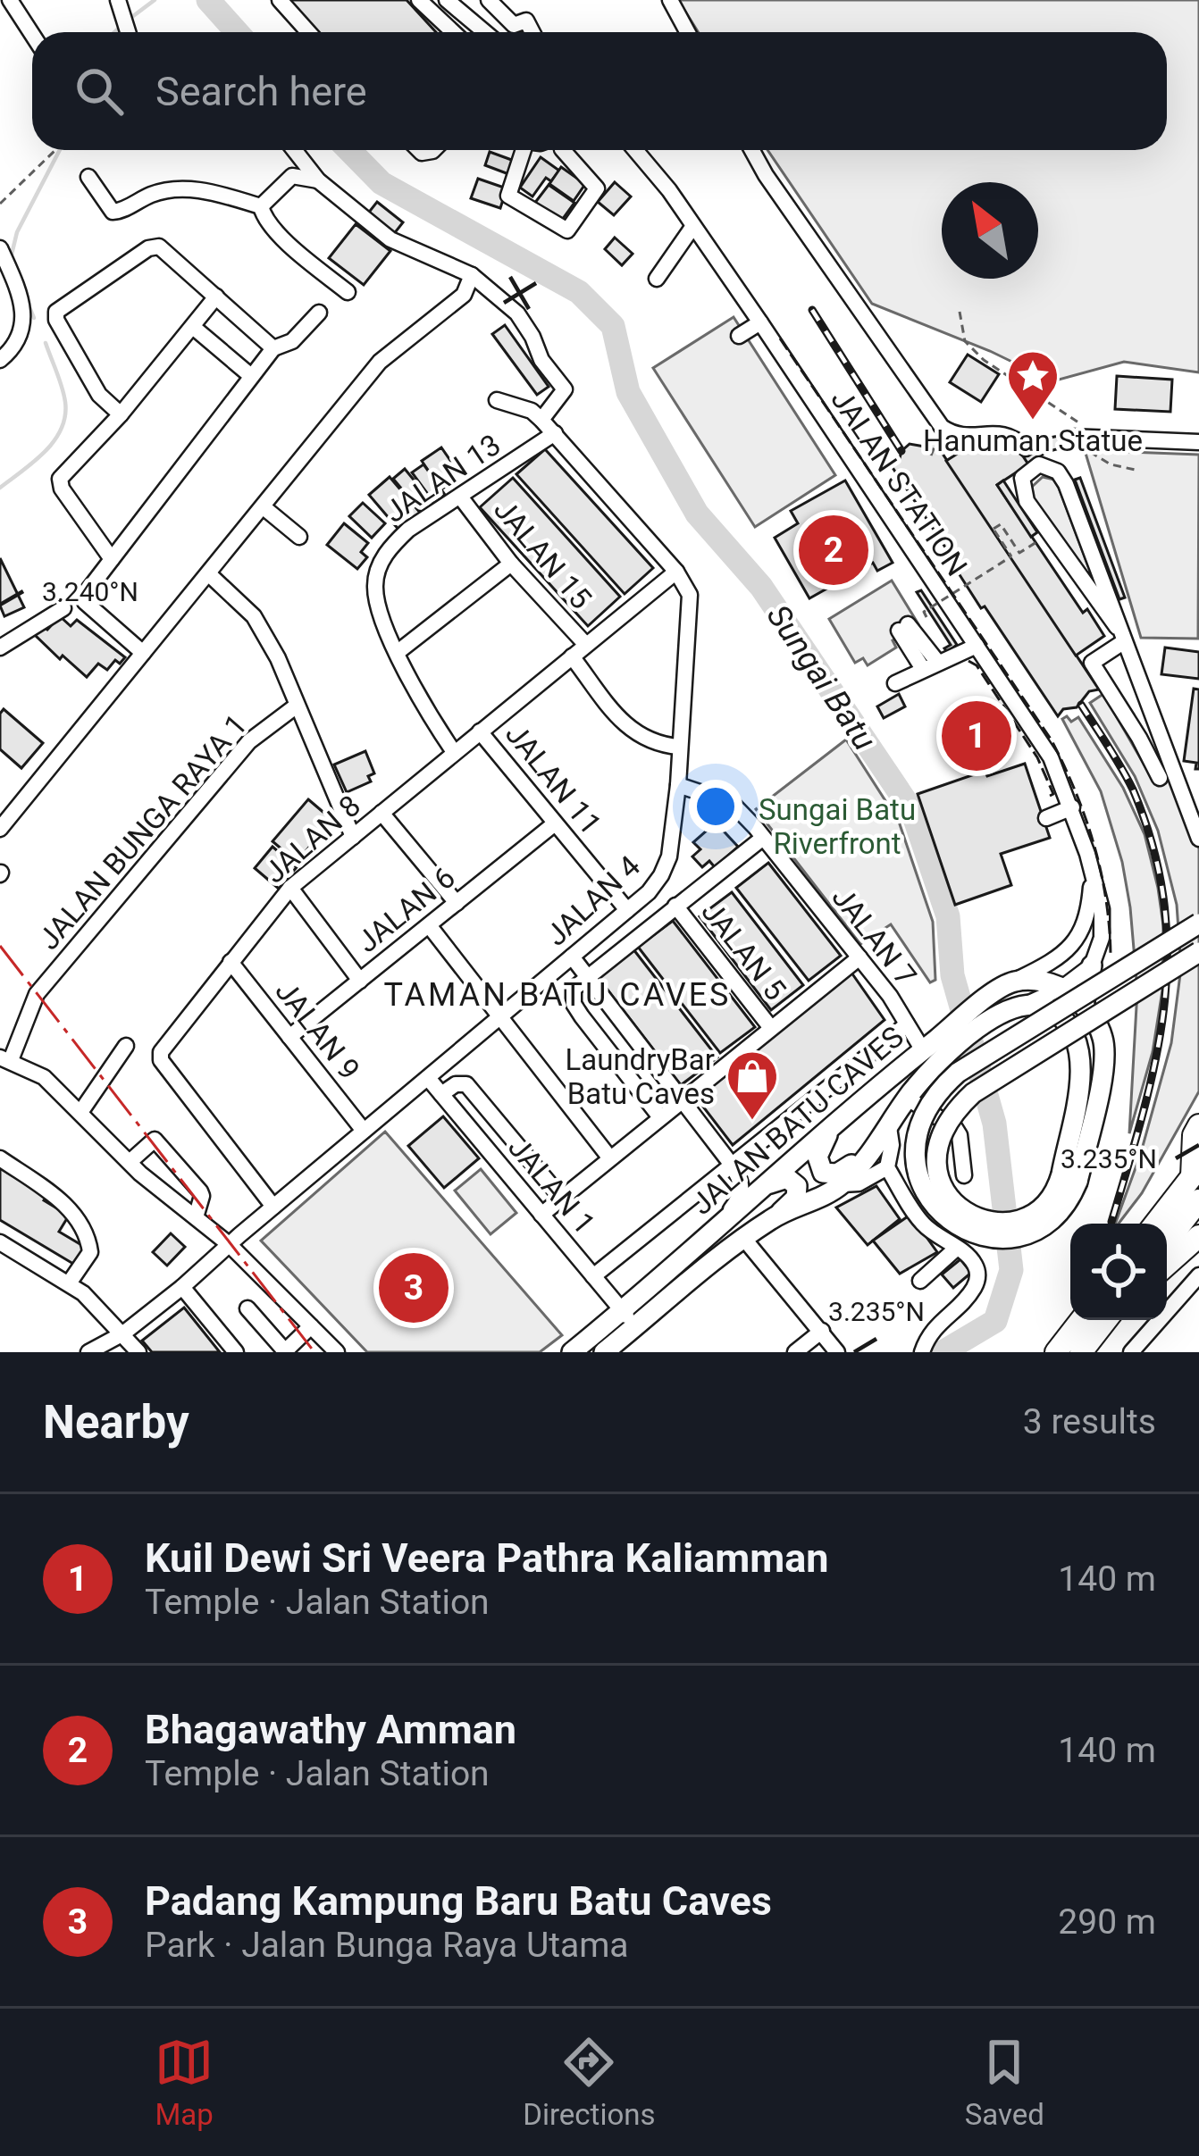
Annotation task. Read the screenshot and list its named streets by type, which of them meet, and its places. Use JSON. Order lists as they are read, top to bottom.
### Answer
{
  "streets": {
    "main road": ["JALAN BATU CAVES"],
    "street": [
      "JALAN 13",
      "JALAN STATION",
      "JALAN 15",
      "JALAN 11",
      "JALAN BUNGA RAYA 1",
      "JALAN 8",
      "JALAN 4",
      "JALAN 6",
      "JALAN 7",
      "JALAN 5",
      "JALAN 9",
      "JALAN 1"
    ]
  },
  "crossings": [
    ["JALAN 13", "JALAN 15"],
    ["JALAN 13", "JALAN 8"],
    ["JALAN 13", "JALAN 4"],
    ["JALAN STATION", "JALAN BATU CAVES"],
    ["JALAN 15", "JALAN 8"],
    ["JALAN 11", "JALAN 8"],
    ["JALAN 11", "JALAN 4"],
    ["JALAN 11", "JALAN 6"],
    ["JALAN 8", "JALAN 4"],
    ["JALAN 8", "JALAN 9"],
    ["JALAN 4", "JALAN 7"],
    ["JALAN 4", "JALAN 9"],
    ["JALAN 4", "JALAN 1"],
    ["JALAN 6", "JALAN 9"],
    ["JALAN 7", "JALAN BATU CAVES"],
    ["JALAN BATU CAVES", "JALAN 1"]
  ],
  "districts": ["TAMAN BATU CAVES"],
  "water": ["Sungai Batu"],
  "parks": ["Sungai Batu Riverfront"],
  "places": {
    "place": ["Hanuman Statue"],
    "shop": ["LaundryBar Batu Caves"]
  },
  "north": "top left",
  "page": {
    "search": "Search here",
    "pins": ["2", "1", "3"],
    "heading": ["Nearby", "3 results"],
    "list": [
      {
        "mark": "1",
        "name": "Kuil Dewi Sri Veera Pathra Kaliamman",
        "note": "Temple · Jalan Station",
        "value": "140 m"
      },
      {
        "mark": "2",
        "name": "Bhagawathy Amman",
        "note": "Temple · Jalan Station",
        "value": "140 m"
      },
      {
        "mark": "3",
        "name": "Padang Kampung Baru Batu Caves",
        "note": "Park · Jalan Bunga Raya Utama",
        "value": "290 m"
      }
    ],
    "nav": ["Map", "Directions", "Saved"]
  },
  "coordinates": ["3.240°N", "3.235°N"]
}
